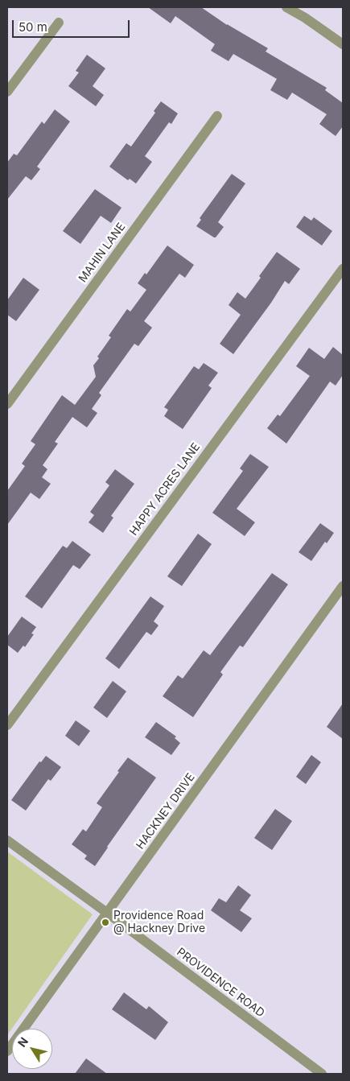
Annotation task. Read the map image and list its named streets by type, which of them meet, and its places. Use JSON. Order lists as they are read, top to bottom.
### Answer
{
  "streets": {
    "street": [
      "MAHIN LANE",
      "HAPPY ACRES LANE",
      "HACKNEY DRIVE",
      "PROVIDENCE ROAD"
    ]
  },
  "crossings": [
    ["HACKNEY DRIVE", "PROVIDENCE ROAD"]
  ],
  "places": ["Providence Road @ Hackney Drive"],
  "scale_bar": "50 m",
  "north": "top left"
}
